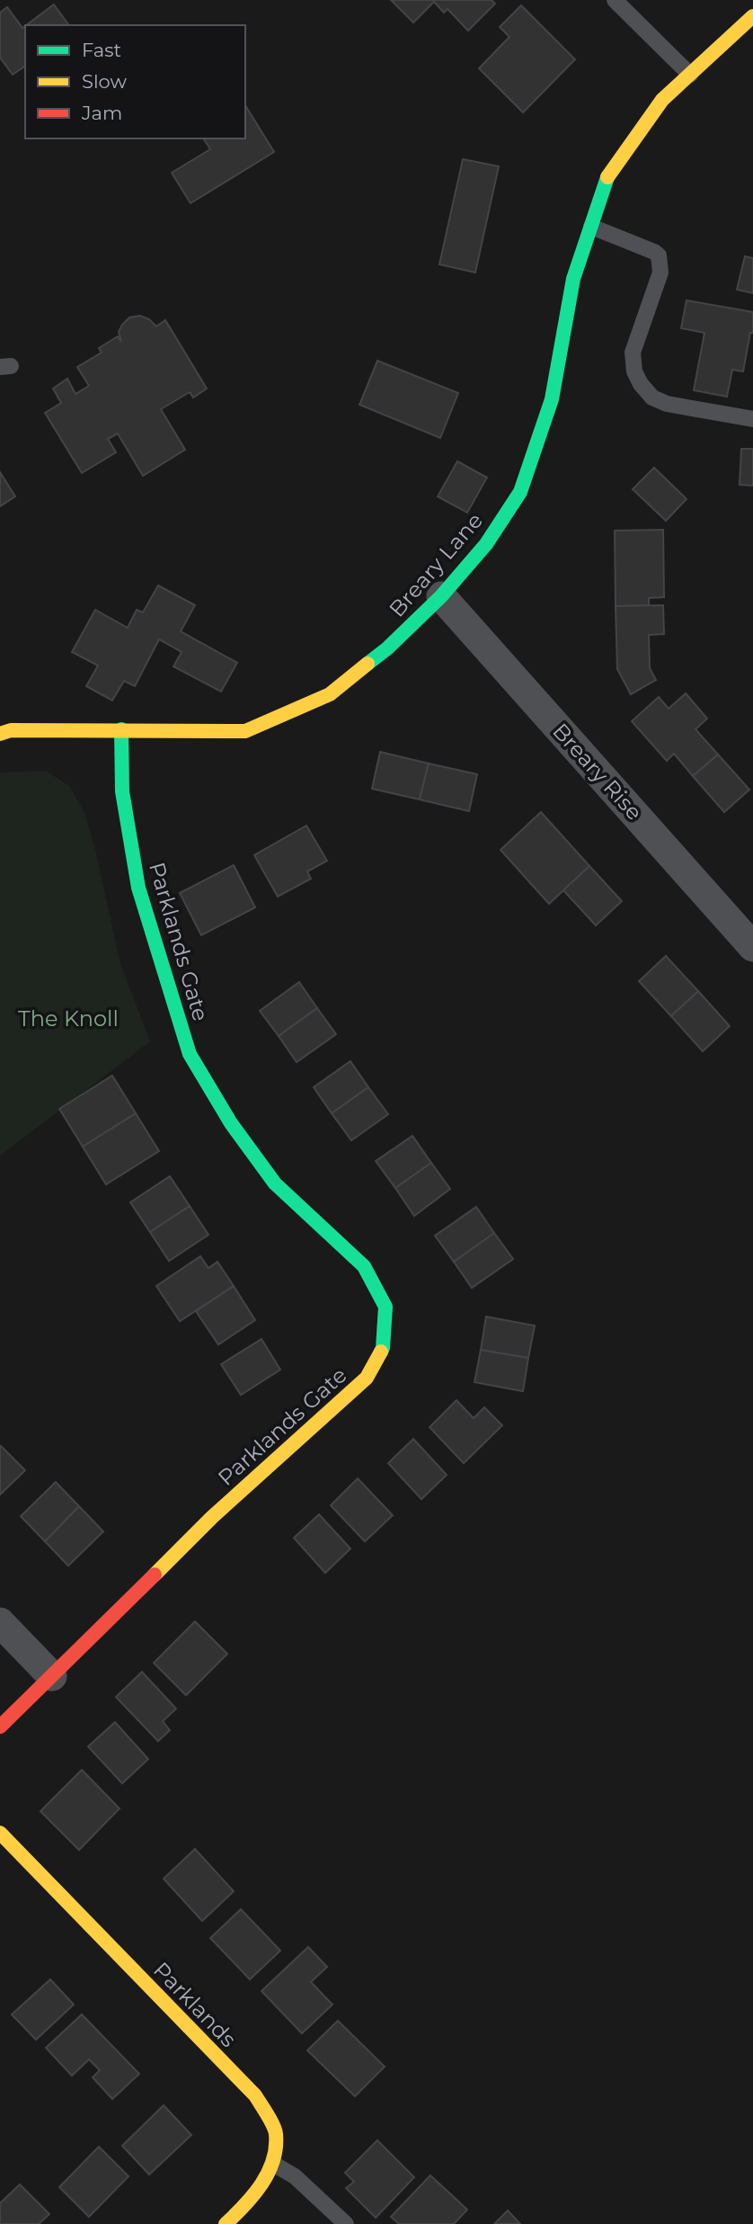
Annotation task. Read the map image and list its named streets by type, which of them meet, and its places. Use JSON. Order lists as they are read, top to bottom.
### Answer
{
  "streets": {
    "street": [
      "Breary Lane",
      "Breary Rise",
      "Parklands Gate",
      "Parklands"
    ]
  },
  "crossings": [
    ["Breary Lane", "Breary Rise"],
    ["Breary Lane", "Parklands Gate"]
  ],
  "parks": ["The Knoll"],
  "legend": ["Fast", "Slow", "Jam"]
}
